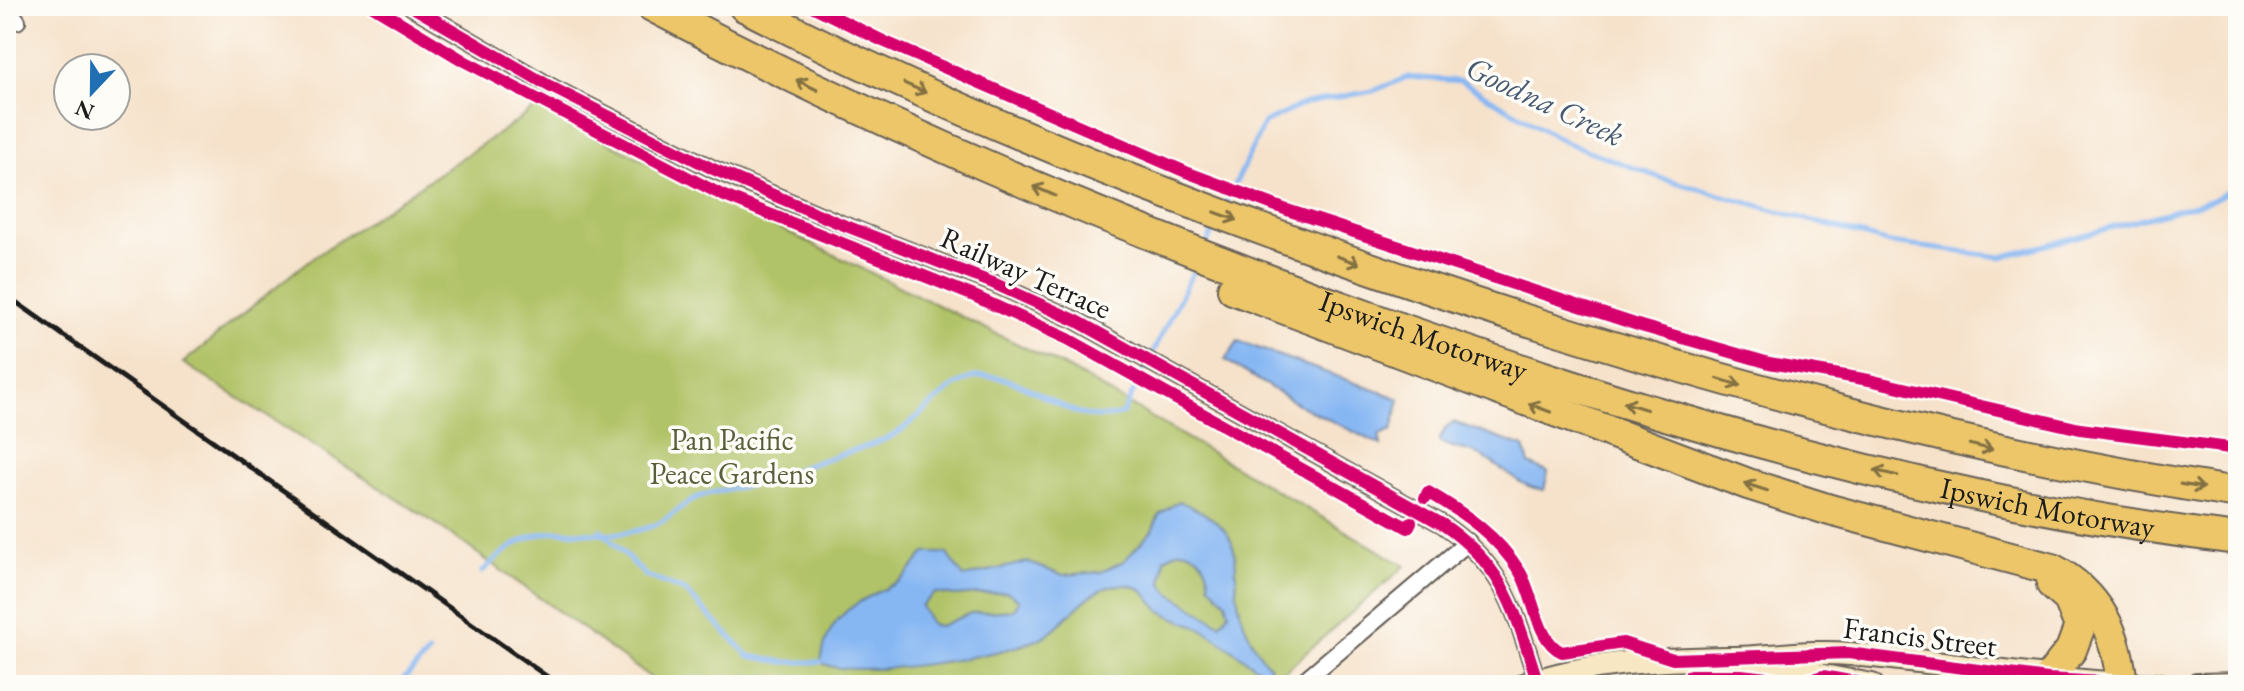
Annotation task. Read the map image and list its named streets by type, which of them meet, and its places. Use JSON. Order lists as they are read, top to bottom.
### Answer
{
  "streets": {
    "highway": ["Ipswich Motorway"],
    "main road": ["Francis Street"],
    "street": ["Railway Terrace"]
  },
  "crossings": [
    ["Railway Terrace", "Francis Street"]
  ],
  "water": ["Goodna Creek"],
  "parks": ["Pan Pacific Peace Gardens"],
  "north": "bottom"
}
